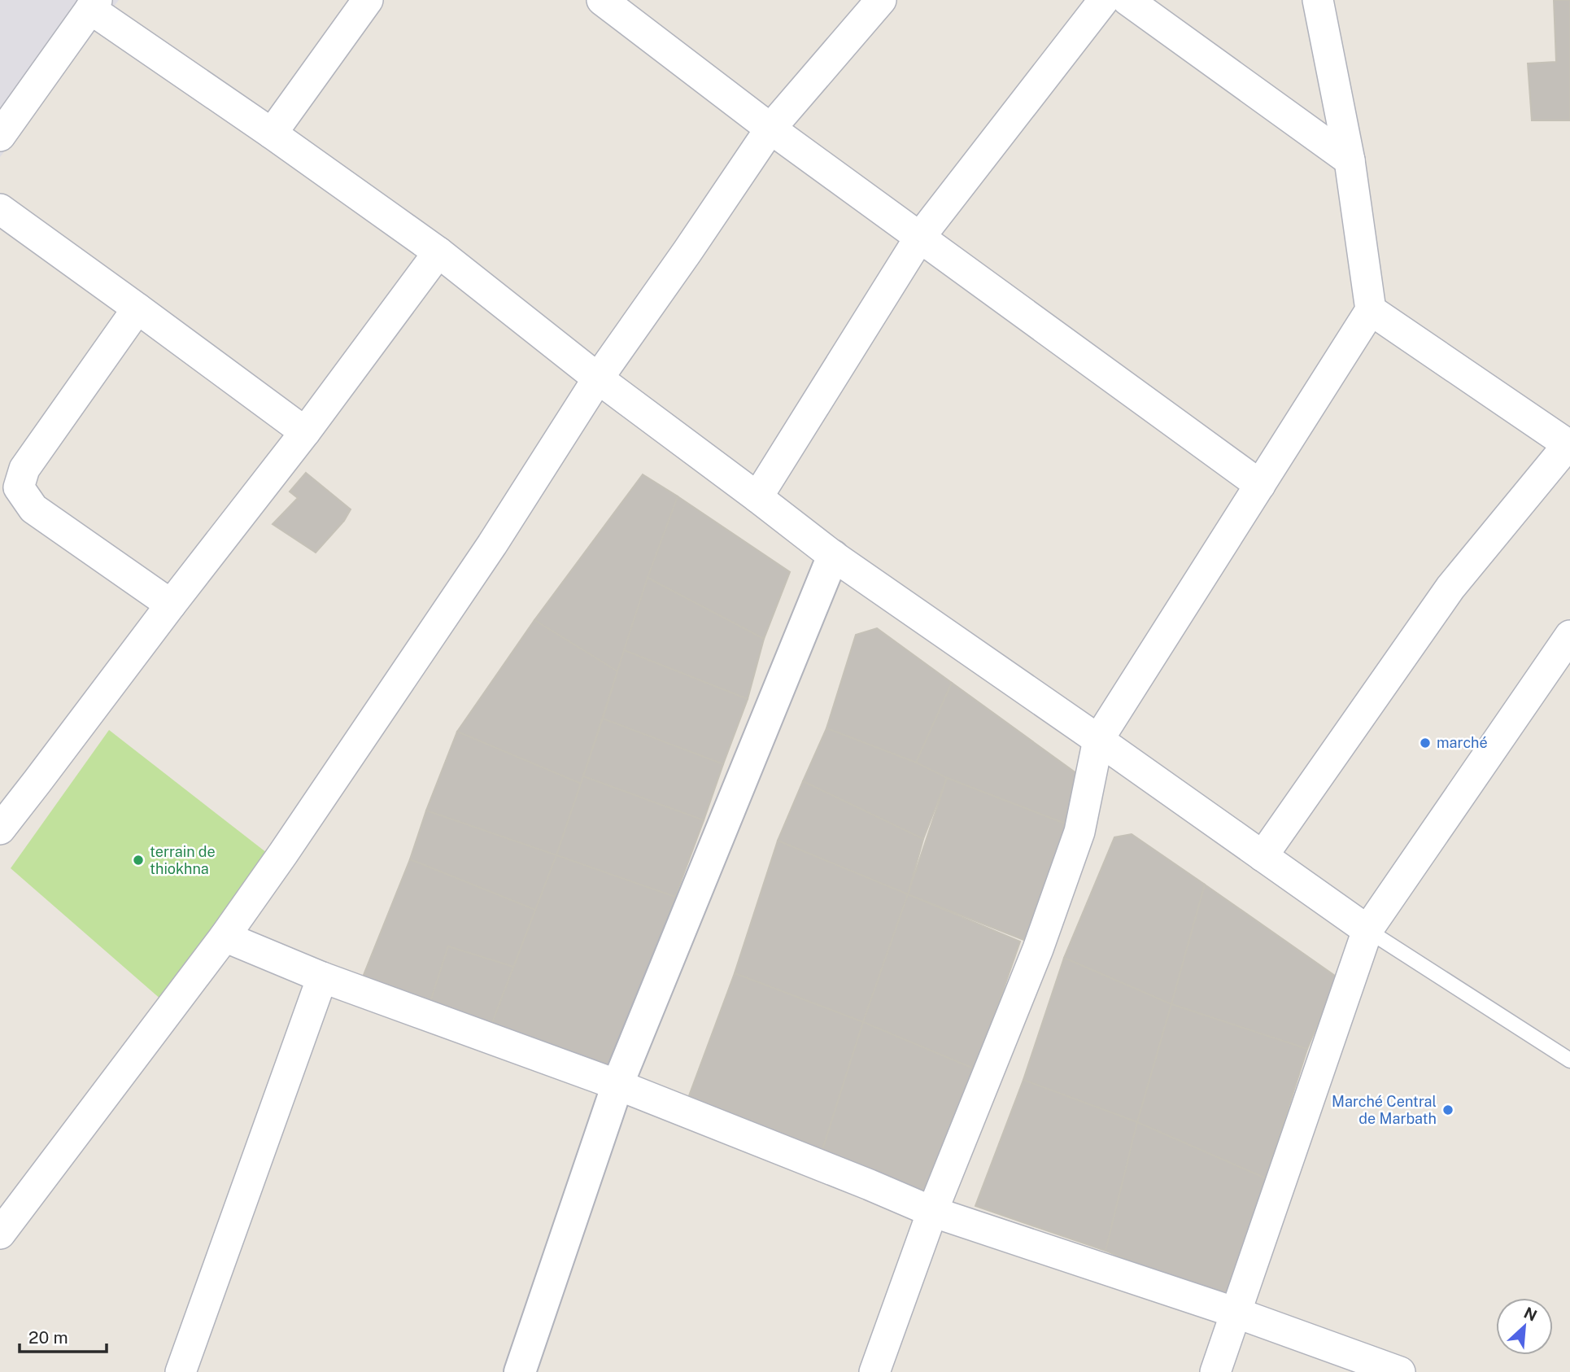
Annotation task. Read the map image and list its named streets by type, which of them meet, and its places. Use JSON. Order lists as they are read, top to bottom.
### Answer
{
  "places": ["marché", "terrain de thiokhna", "Marché Central de Marbath"],
  "scale_bar": "20 m",
  "north": "top right"
}
